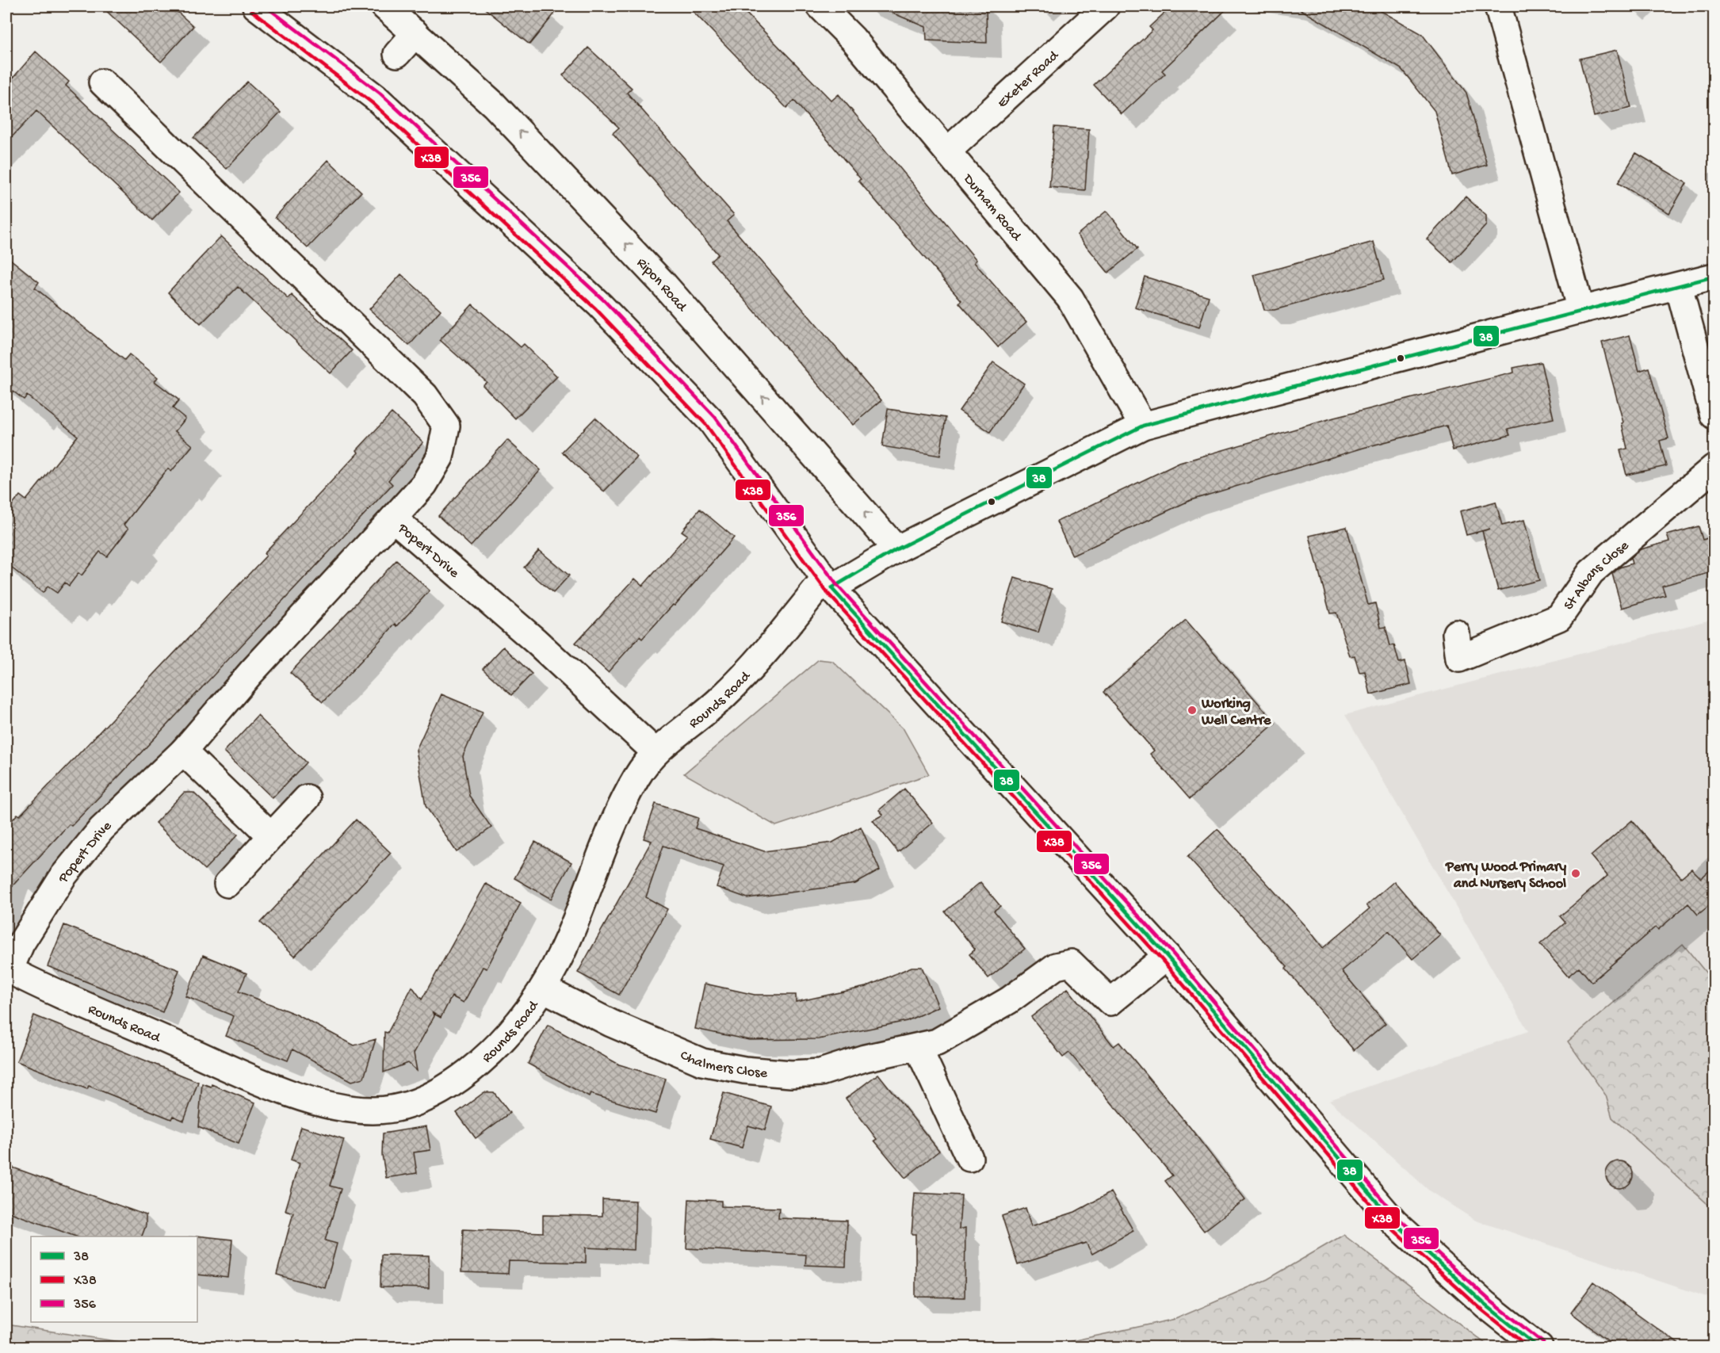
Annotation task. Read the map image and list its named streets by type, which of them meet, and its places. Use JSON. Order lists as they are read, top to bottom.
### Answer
{
  "streets": {
    "street": [
      "Exeter Road",
      "Durham Road",
      "Ripon Road",
      "Popert Drive",
      "St Albans Close",
      "Rounds Road",
      "Chalmers Close"
    ]
  },
  "crossings": [
    ["Exeter Road", "Durham Road"],
    ["Popert Drive", "Rounds Road"],
    ["Rounds Road", "Chalmers Close"]
  ],
  "places": ["Working Well Centre", "Perry Wood Primary and Nursery School"],
  "lines": ["transit line 356", "transit line X38", "transit line 38"],
  "legend": ["38", "X38", "356"]
}
